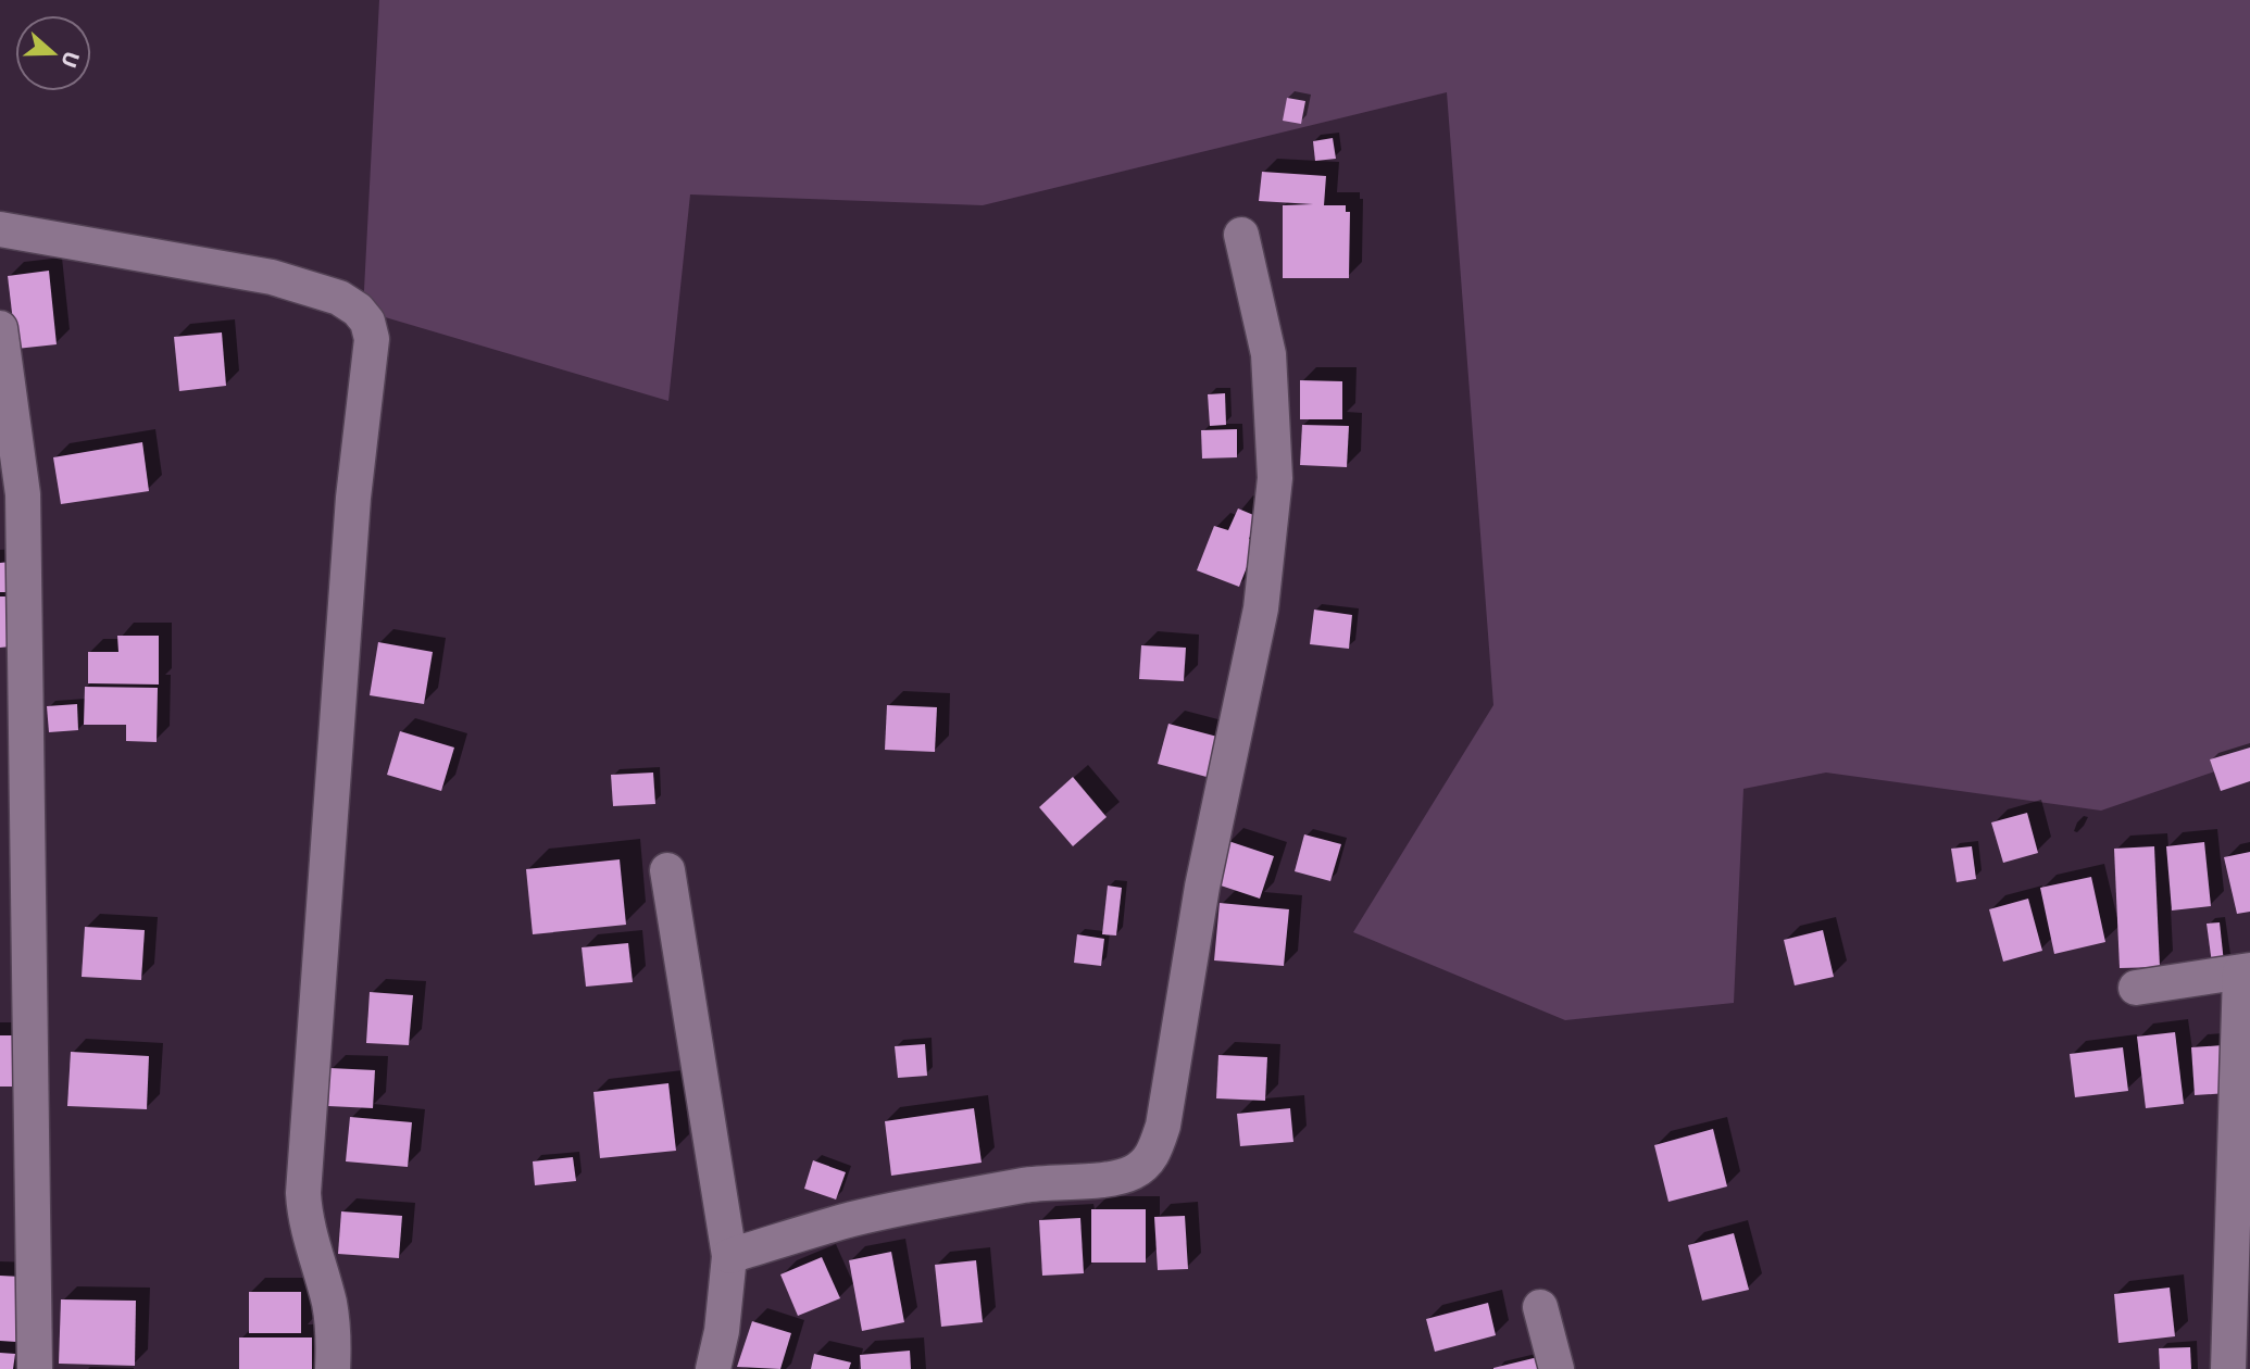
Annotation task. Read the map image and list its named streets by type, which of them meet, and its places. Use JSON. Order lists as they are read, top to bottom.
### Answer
{
  "north": "right"
}
